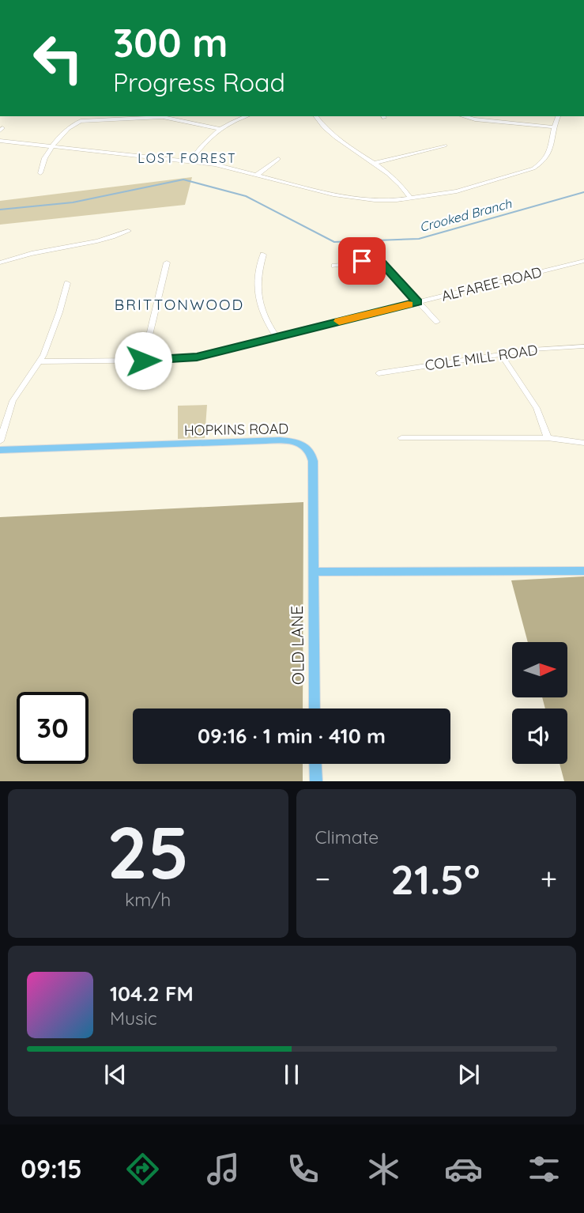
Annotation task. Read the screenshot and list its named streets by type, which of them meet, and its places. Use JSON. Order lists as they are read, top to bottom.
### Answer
{
  "streets": {
    "main road": ["HOPKINS ROAD", "OLD LANE"],
    "street": ["ALFAREE ROAD", "COLE MILL ROAD"]
  },
  "crossings": [
    ["HOPKINS ROAD", "OLD LANE"]
  ],
  "districts": ["LOST FOREST", "BRITTONWOOD"],
  "water": ["Crooked Branch"],
  "north": "right",
  "page": {
    "turn": ["300 m", "Progress Road"],
    "limit": "30",
    "trip": "09:16 · 1 min · 410 m",
    "tile": [
      ["25", "km/h"],
      "Climate"
    ],
    "heat": ["−", "21.5°", "+"],
    "song": ["104.2 FM", "Music"],
    "tabs": "09:15"
  }
}
